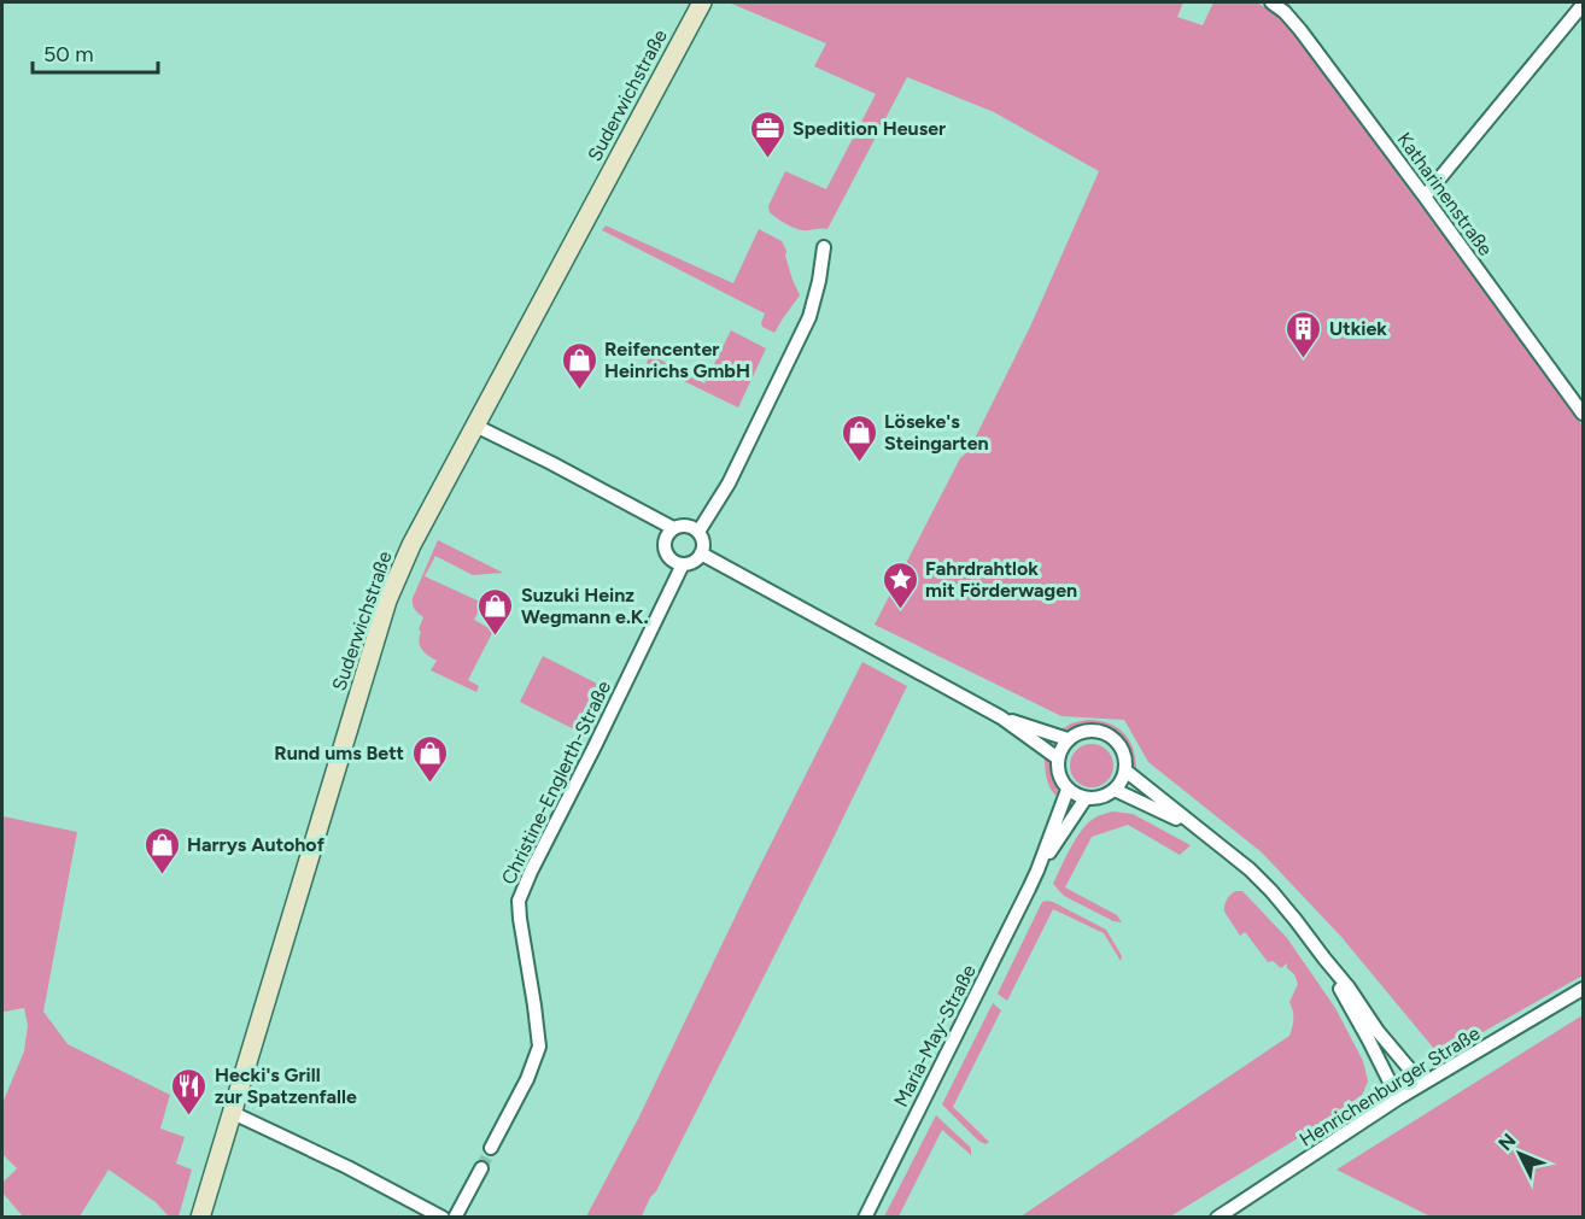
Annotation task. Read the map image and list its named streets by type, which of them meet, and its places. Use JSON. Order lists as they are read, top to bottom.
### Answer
{
  "streets": {
    "main road": ["Suderwichstraße"],
    "street": [
      "Katharinenstraße",
      "Christine-Englerth-Straße",
      "Maria-May-Straße",
      "Henrichenburger Straße"
    ]
  },
  "places": {
    "office": ["Spedition Heuser"],
    "building": ["Utkiek"],
    "shop": [
      "Reifencenter Heinrichs GmbH",
      "Löseke's Steingarten",
      "Suzuki Heinz Wegmann e.K.",
      "Rund ums Bett",
      "Harrys Autohof"
    ],
    "place": ["Fahrdrahtlok mit Förderwagen"],
    "restaurant": ["Hecki's Grill zur Spatzenfalle"]
  },
  "scale_bar": "50 m",
  "north": "top left"
}
